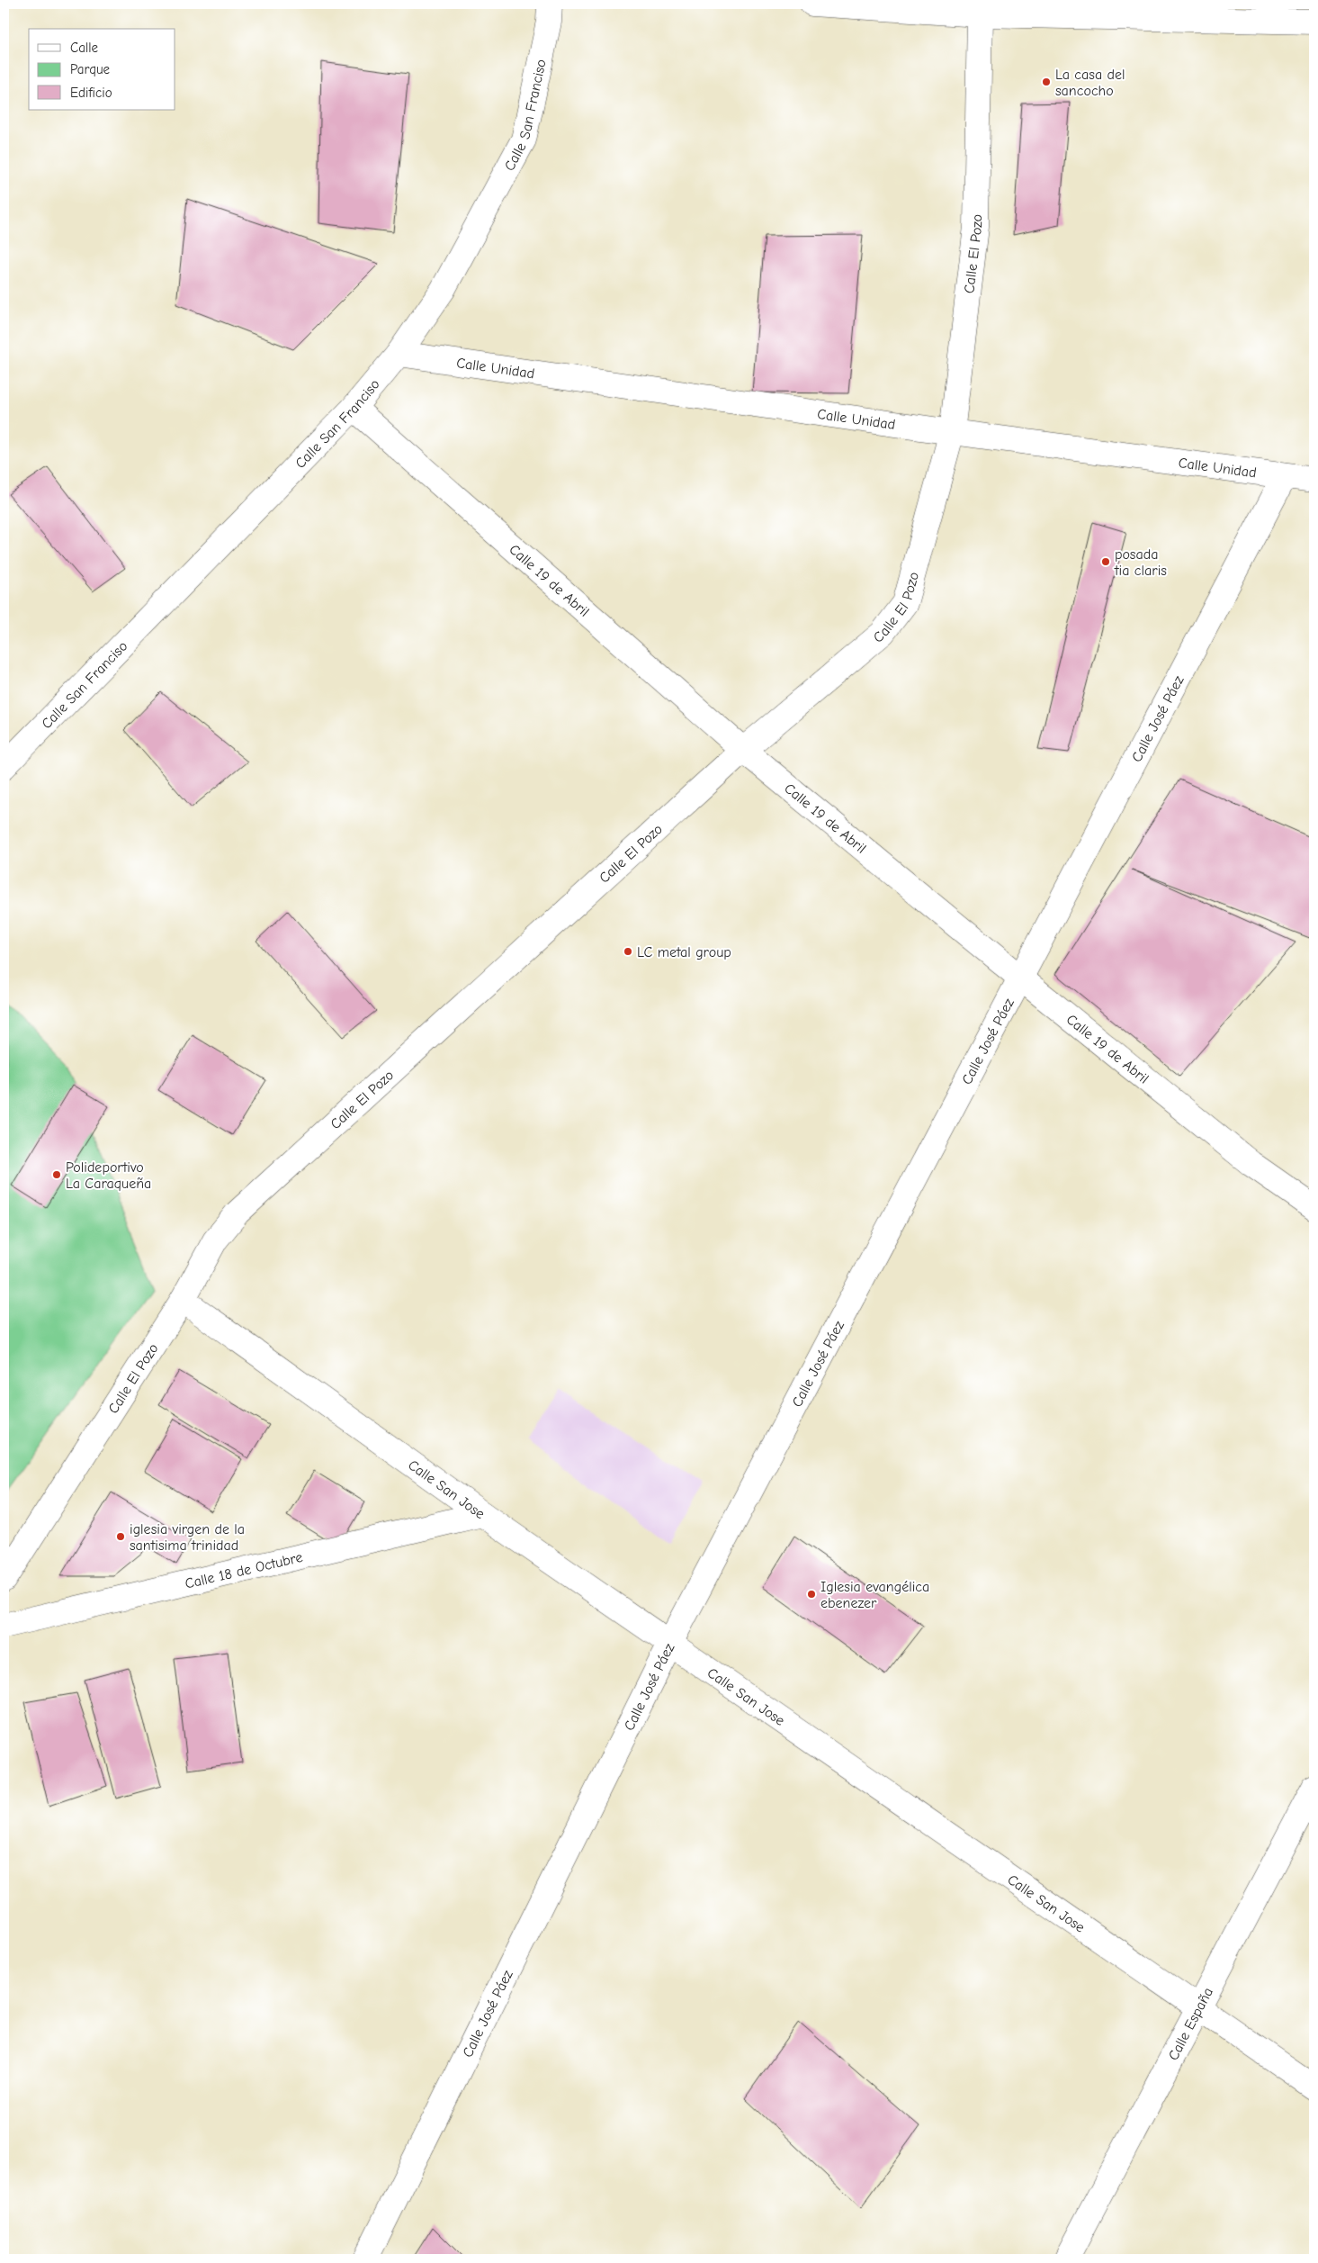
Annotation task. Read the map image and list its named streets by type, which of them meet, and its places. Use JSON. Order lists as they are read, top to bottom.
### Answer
{
  "streets": {
    "street": [
      "Calle San Franciso",
      "Calle El Pozo",
      "Calle Unidad",
      "Calle 19 de Abril",
      "Calle José Páez",
      "Calle San Jose",
      "Calle 18 de Octubre",
      "Calle España"
    ]
  },
  "crossings": [
    ["Calle San Franciso", "Calle Unidad"],
    ["Calle San Franciso", "Calle 19 de Abril"],
    ["Calle El Pozo", "Calle Unidad"],
    ["Calle El Pozo", "Calle 19 de Abril"],
    ["Calle El Pozo", "Calle San Jose"],
    ["Calle Unidad", "Calle José Páez"],
    ["Calle 19 de Abril", "Calle José Páez"],
    ["Calle José Páez", "Calle San Jose"],
    ["Calle San Jose", "Calle 18 de Octubre"],
    ["Calle San Jose", "Calle España"]
  ],
  "places": [
    "La casa del sancocho",
    "posada tia claris",
    "LC metal group",
    "Polideportivo La Caraqueña",
    "iglesia virgen de la santisima trinidad",
    "Iglesia evangélica ebenezer"
  ],
  "legend": ["Calle", "Parque", "Edificio"]
}
